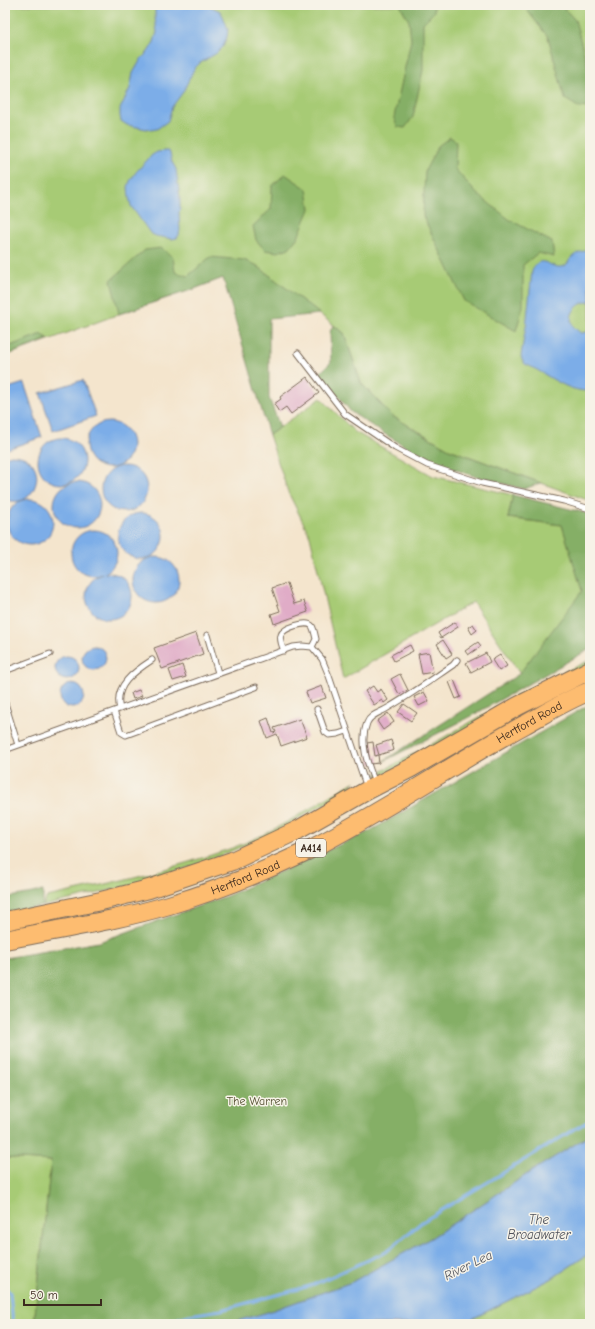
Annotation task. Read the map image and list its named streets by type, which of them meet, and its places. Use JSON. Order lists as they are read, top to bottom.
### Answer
{
  "streets": {
    "highway": ["Hertford Road", "A414"]
  },
  "water": ["The Broadwater", "River Lea"],
  "parks": ["The Warren"],
  "scale_bar": "50 m"
}
